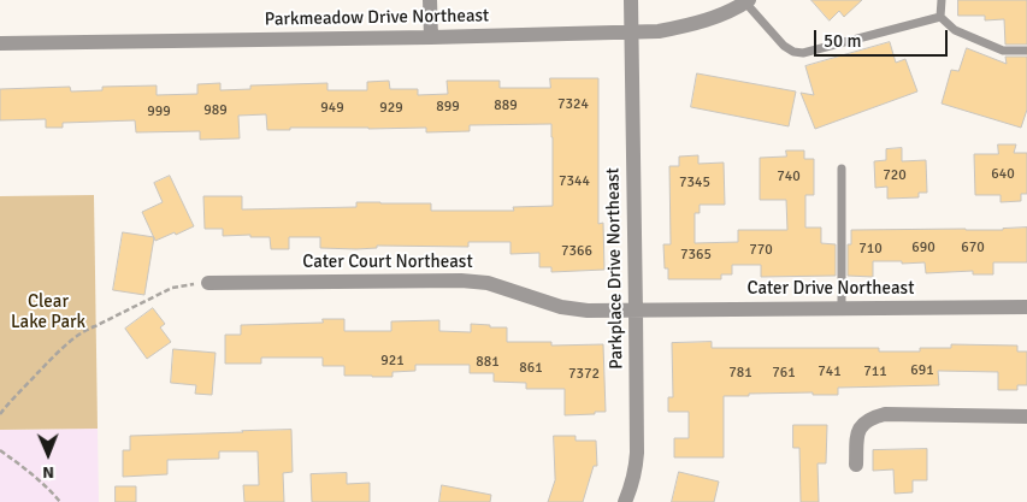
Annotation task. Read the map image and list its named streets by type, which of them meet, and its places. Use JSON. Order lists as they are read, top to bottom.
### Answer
{
  "streets": {
    "street": [
      "Parkmeadow Drive Northeast",
      "Cater Court Northeast",
      "Parkplace Drive Northeast",
      "Cater Drive Northeast"
    ]
  },
  "crossings": [
    ["Parkmeadow Drive Northeast", "Parkplace Drive Northeast"],
    ["Cater Court Northeast", "Parkplace Drive Northeast"],
    ["Cater Court Northeast", "Cater Drive Northeast"],
    ["Parkplace Drive Northeast", "Cater Drive Northeast"]
  ],
  "parks": ["Clear Lake Park"],
  "house_numbers": [
    "7324",
    "889",
    "899",
    "949",
    "929",
    "989",
    "999",
    "640",
    "720",
    "740",
    "7344",
    "7345",
    "690",
    "670",
    "710",
    "770",
    "7366",
    "7365",
    "921",
    "881",
    "861",
    "691",
    "741",
    "711",
    "781",
    "761",
    "7372"
  ],
  "scale_bar": "50 m",
  "north": "bottom"
}
